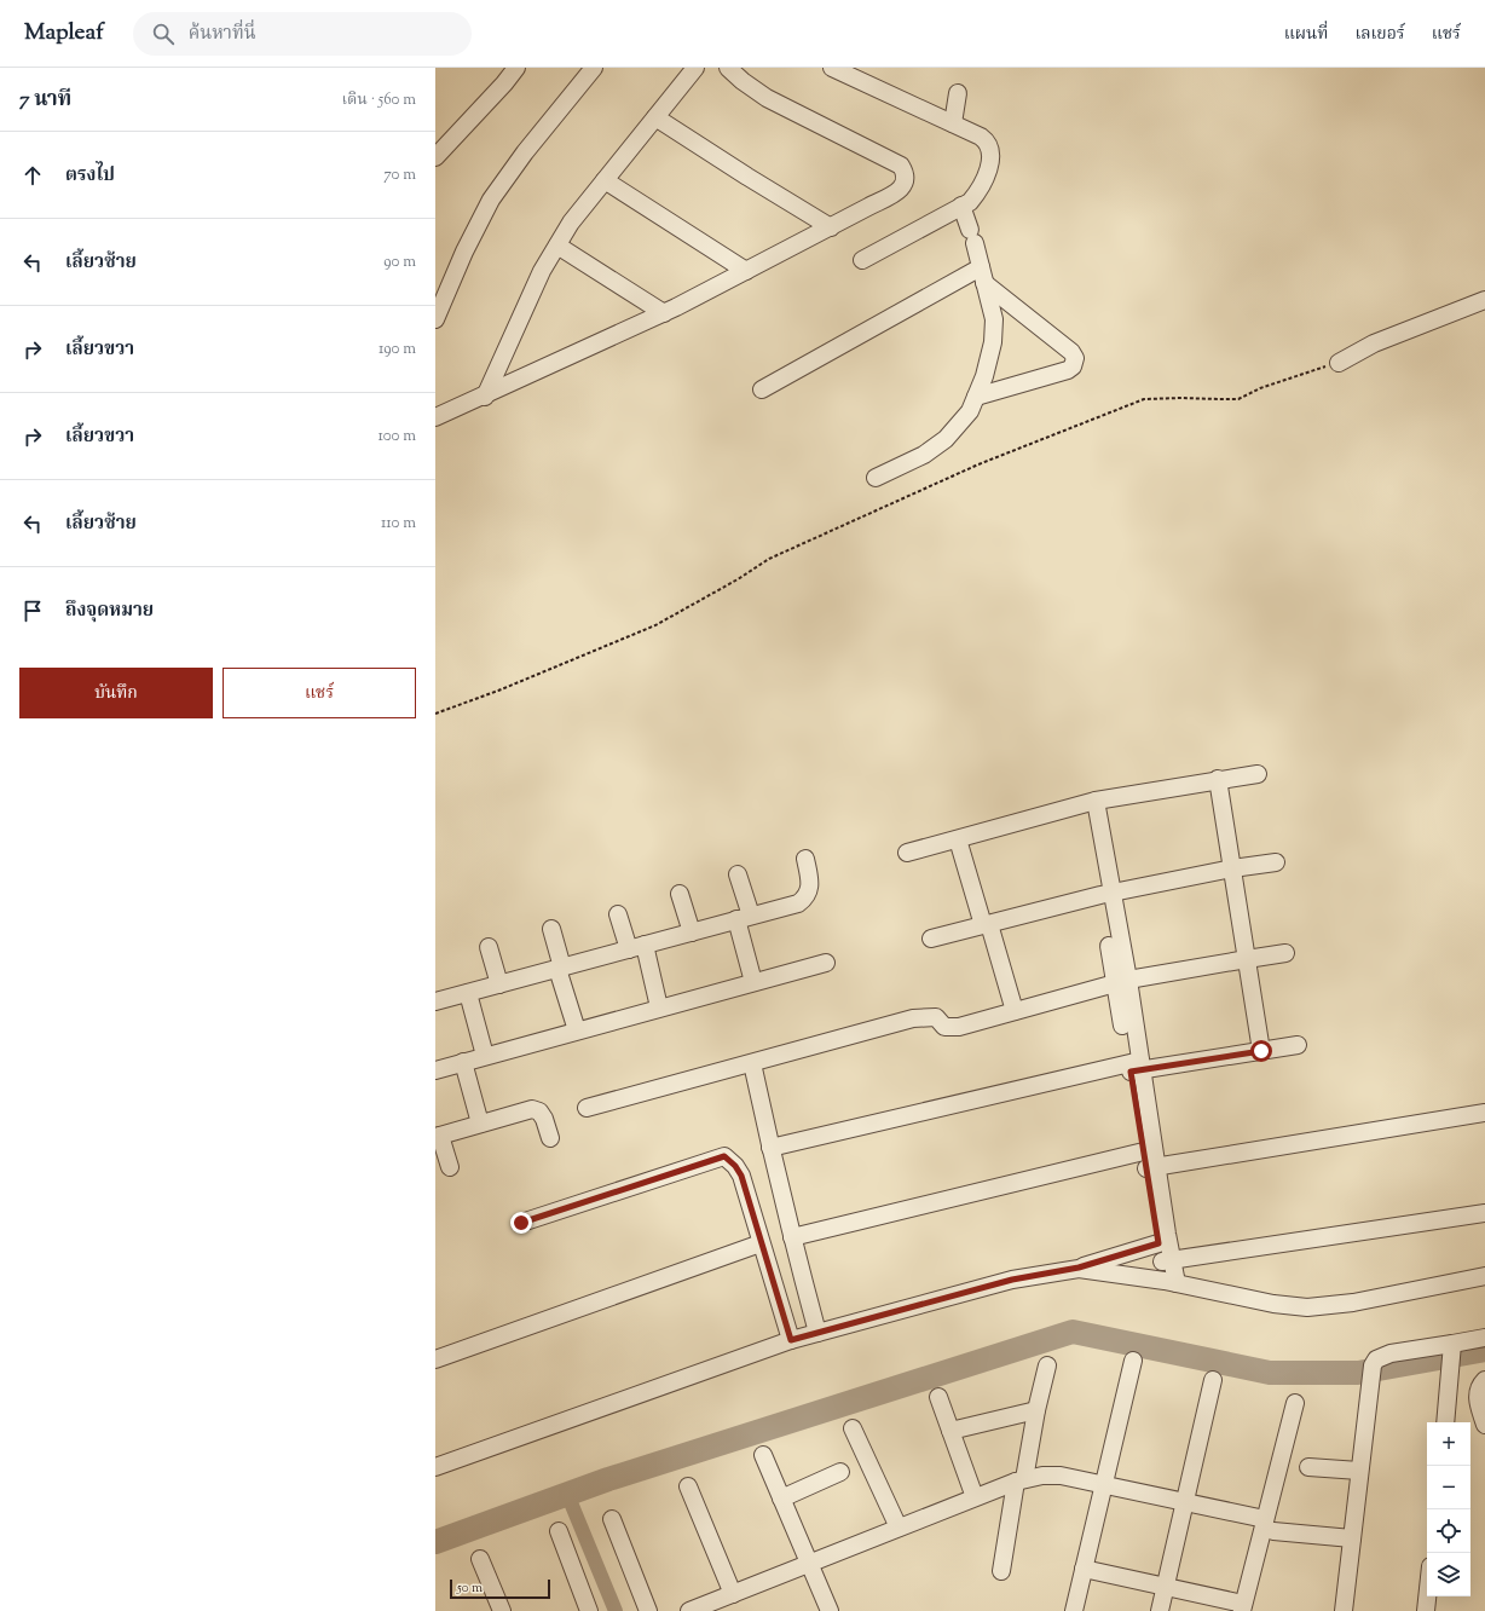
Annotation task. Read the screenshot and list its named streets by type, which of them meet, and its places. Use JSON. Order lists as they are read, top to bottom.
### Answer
{
  "scale_bar": "50 m",
  "page": {
    "header": "Mapleaf",
    "search": "ค้นหาที่นี่",
    "nav": ["แผนที่", "เลเยอร์", "แชร์"],
    "heading": ["7 นาที", "เดิน · 560 m"],
    "list": [
      ["ตรงไป", "70 m"],
      ["เลี้ยวซ้าย", "90 m"],
      ["เลี้ยวขวา", "190 m"],
      ["เลี้ยวขวา", "100 m"],
      ["เลี้ยวซ้าย", "110 m"],
      "ถึงจุดหมาย"
    ],
    "buttons": ["บันทึก", "แชร์"],
    "map_buttons": ["+", "−"],
    "scale": "50 m"
  }
}
